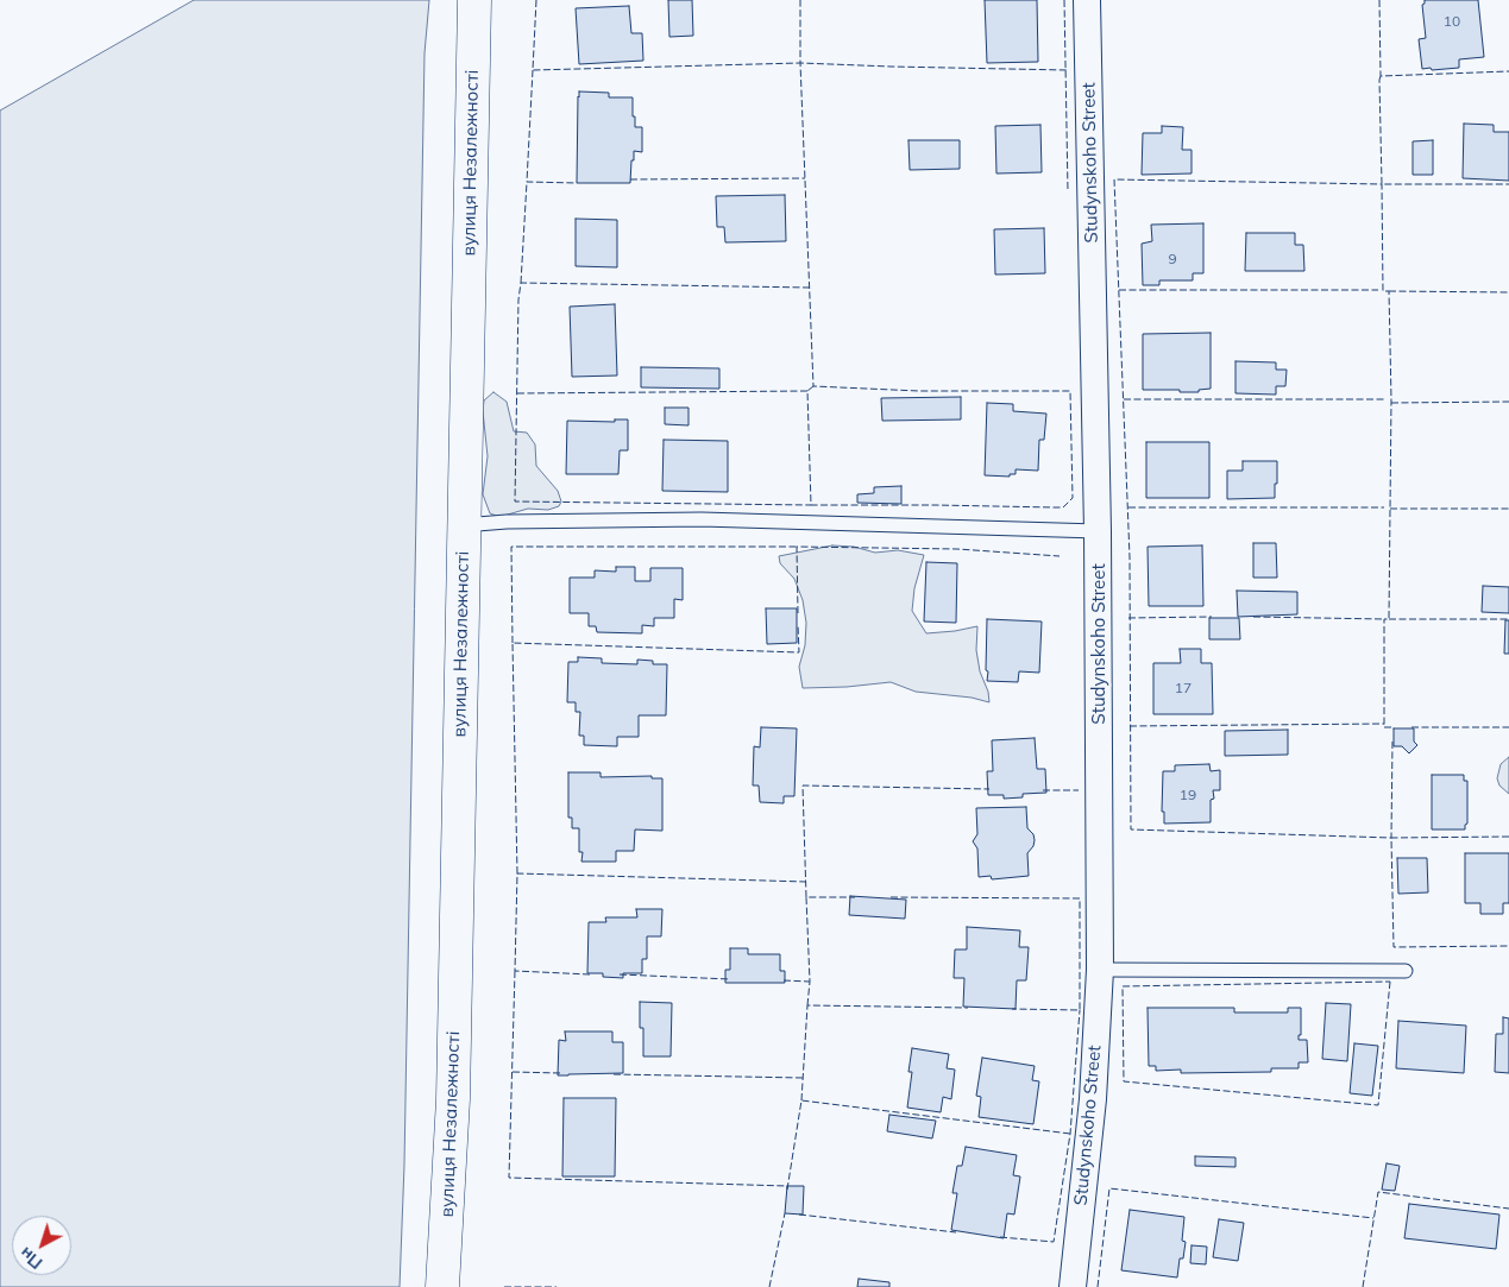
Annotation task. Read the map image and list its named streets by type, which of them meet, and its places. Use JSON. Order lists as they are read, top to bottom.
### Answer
{
  "streets": {
    "street": ["вулиця Незалежності", "Studynskoho Street"]
  },
  "house_numbers": [
    "10",
    "9",
    "17",
    "19"
  ],
  "north": "bottom left"
}
